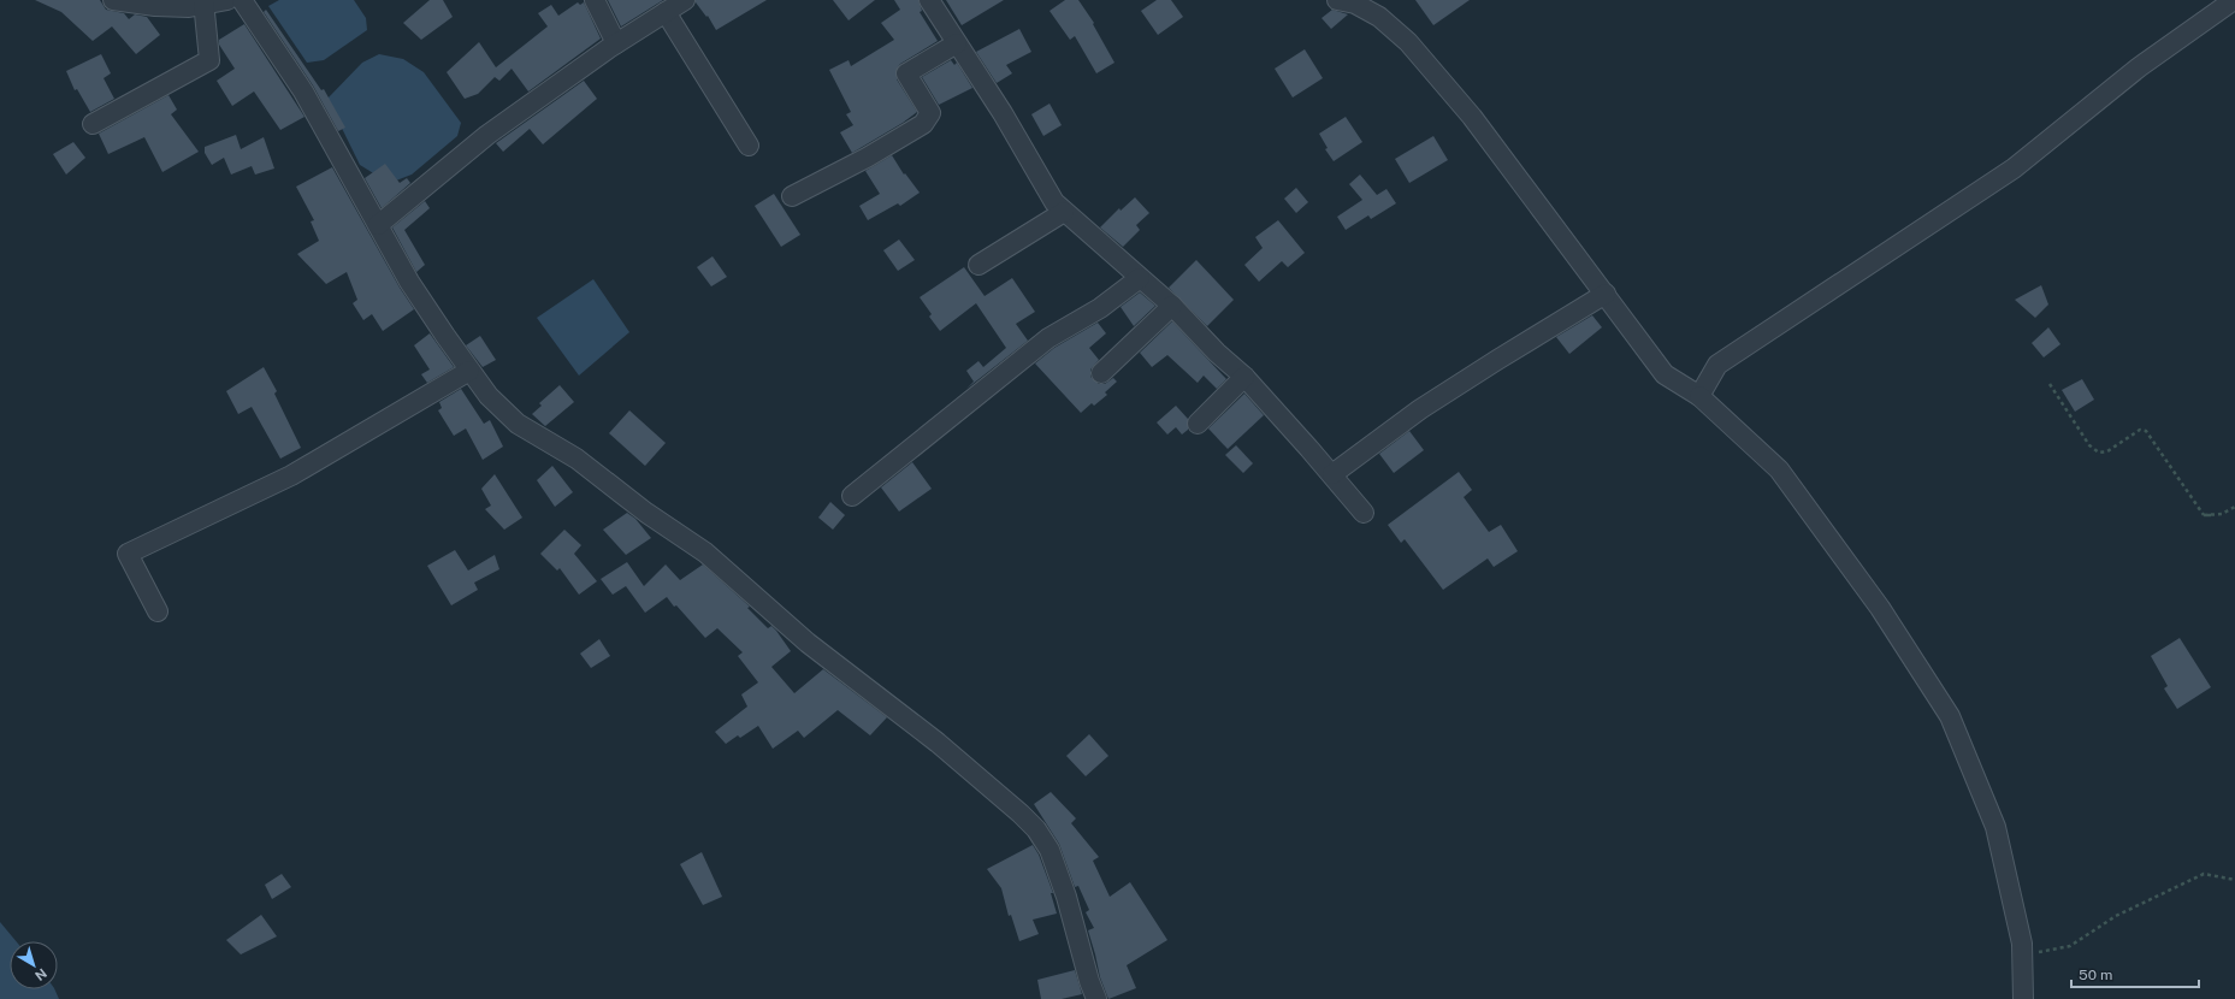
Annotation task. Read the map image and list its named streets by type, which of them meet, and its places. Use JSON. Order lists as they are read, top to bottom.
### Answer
{
  "scale_bar": "50 m",
  "north": "bottom right"
}
